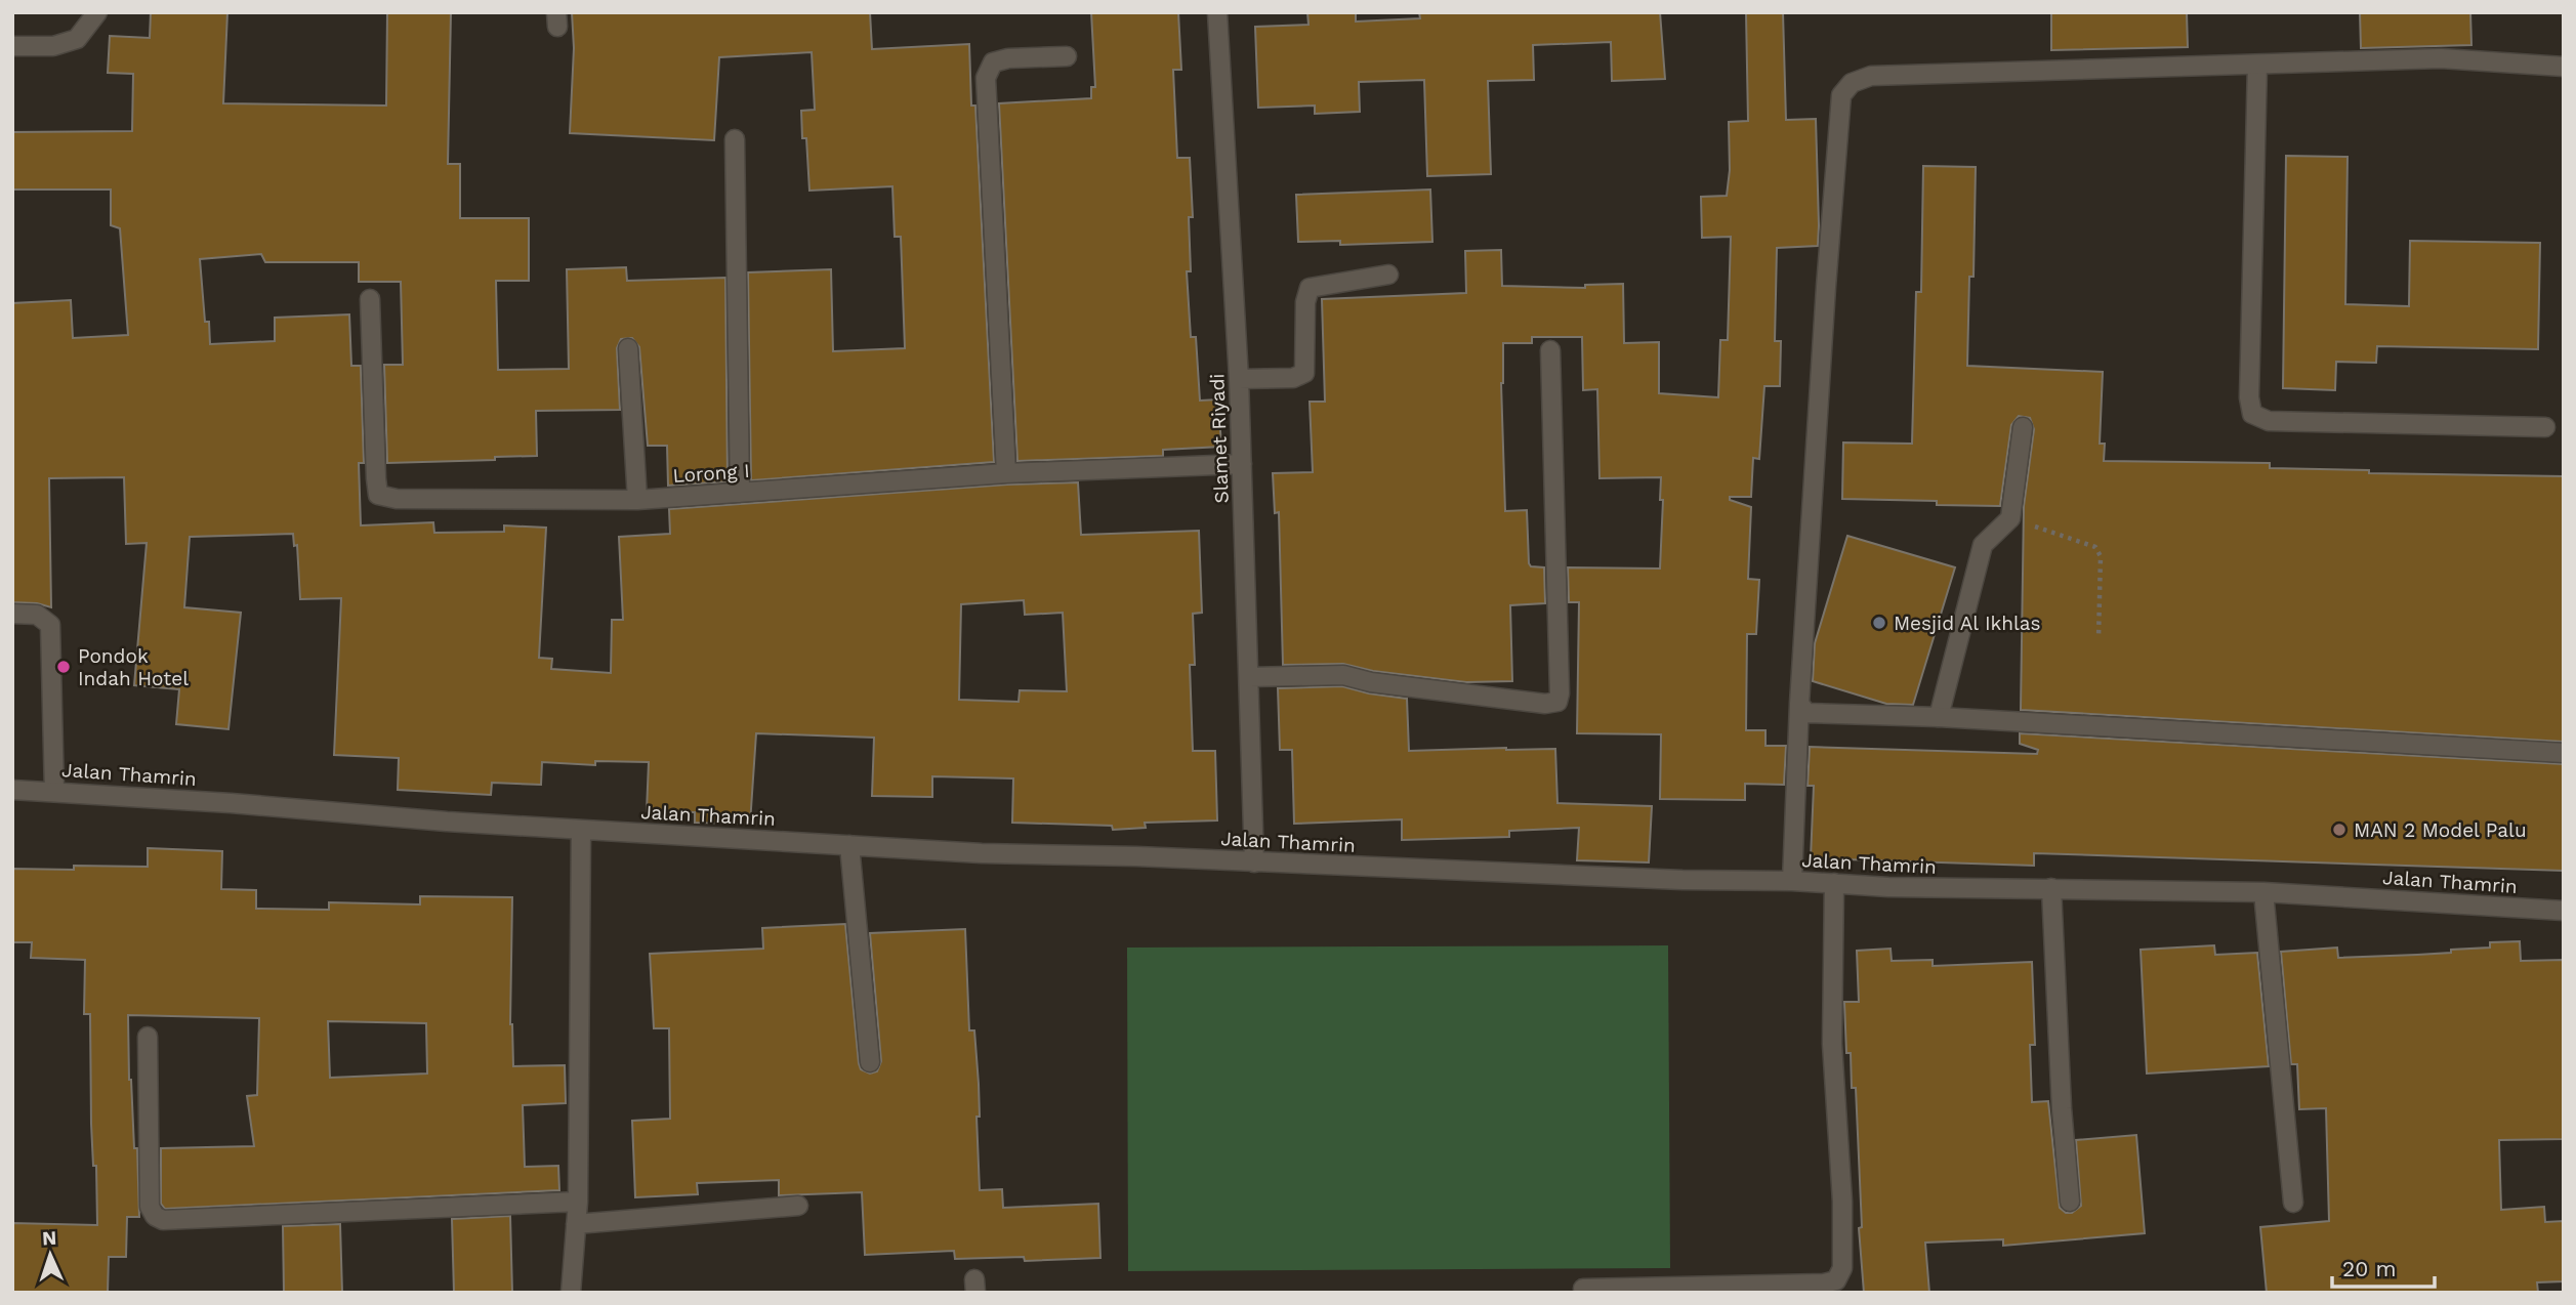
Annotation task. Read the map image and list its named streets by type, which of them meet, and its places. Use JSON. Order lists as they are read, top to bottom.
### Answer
{
  "streets": {
    "street": ["Slamet Riyadi", "Lorong I", "Jalan Thamrin"]
  },
  "crossings": [
    ["Slamet Riyadi", "Lorong I"],
    ["Slamet Riyadi", "Jalan Thamrin"]
  ],
  "places": ["Mesjid Al Ikhlas", "Pondok Indah Hotel", "MAN 2 Model Palu"],
  "scale_bar": "20 m",
  "north": "top"
}
